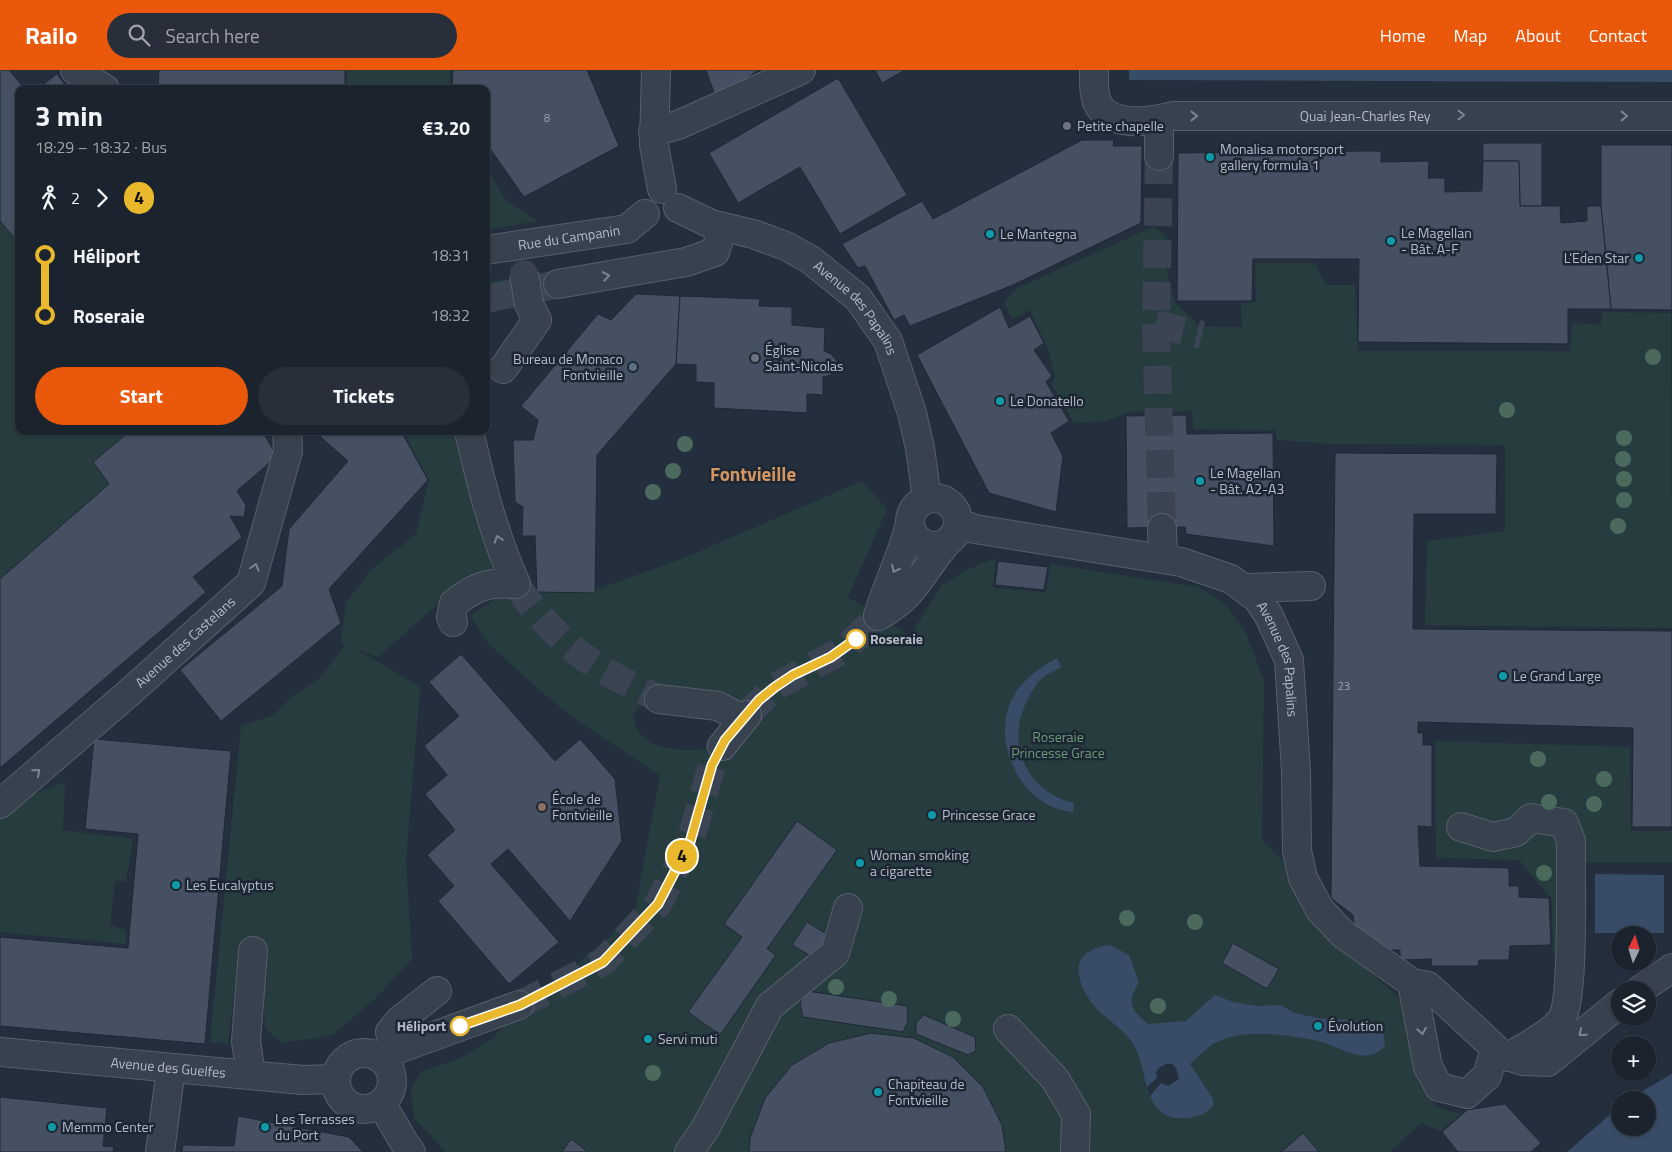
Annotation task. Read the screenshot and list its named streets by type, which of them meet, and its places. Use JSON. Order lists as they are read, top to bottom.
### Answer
{
  "streets": {
    "street": [
      "Quai Jean-Charles Rey",
      "Rue du Campanin",
      "Avenue des Papalins",
      "Avenue des Castelans",
      "Avenue des Guelfes"
    ]
  },
  "crossings": [
    ["Rue du Campanin", "Avenue des Papalins"]
  ],
  "one_way": ["Quai Jean-Charles Rey", "Avenue des Castelans"],
  "districts": ["Fontvieille"],
  "parks": ["Roseraie Princesse Grace"],
  "places": [
    "Petite chapelle",
    "Monalisa motorsport gallery formula 1",
    "Le Mantegna",
    "Le Magellan - Bât. A-F",
    "L'Eden Star",
    "Église Saint-Nicolas",
    "Bureau de Monaco Fontvieille",
    "Le Donatello",
    "Le Magellan - Bât. A2-A3",
    "Roseraie",
    "Le Grand Large",
    "École de Fontvieille",
    "Princesse Grace",
    "Woman smoking a cigarette",
    "Les Eucalyptus",
    "Héliport",
    "Évolution",
    "Servi muti",
    "Chapiteau de Fontvieille",
    "Memmo Center",
    "Les Terrasses du Port"
  ],
  "lines": ["bus line 4"],
  "house_numbers": ["8", "23"],
  "north": "top",
  "page": {
    "header": "Railo",
    "search": "Search here",
    "nav": [
      "Home",
      "Map",
      "About",
      "Contact"
    ],
    "on_map": "4",
    "heading": ["3 min", "18:29 – 18:32 · Bus", "€3.20"],
    "legs": ["2", "4"],
    "list": [
      {
        "name": "Héliport",
        "value": "18:31"
      },
      {
        "name": "Roseraie",
        "value": "18:32"
      }
    ],
    "buttons": ["Start", "Tickets"],
    "map_buttons": ["+", "−"]
  }
}
